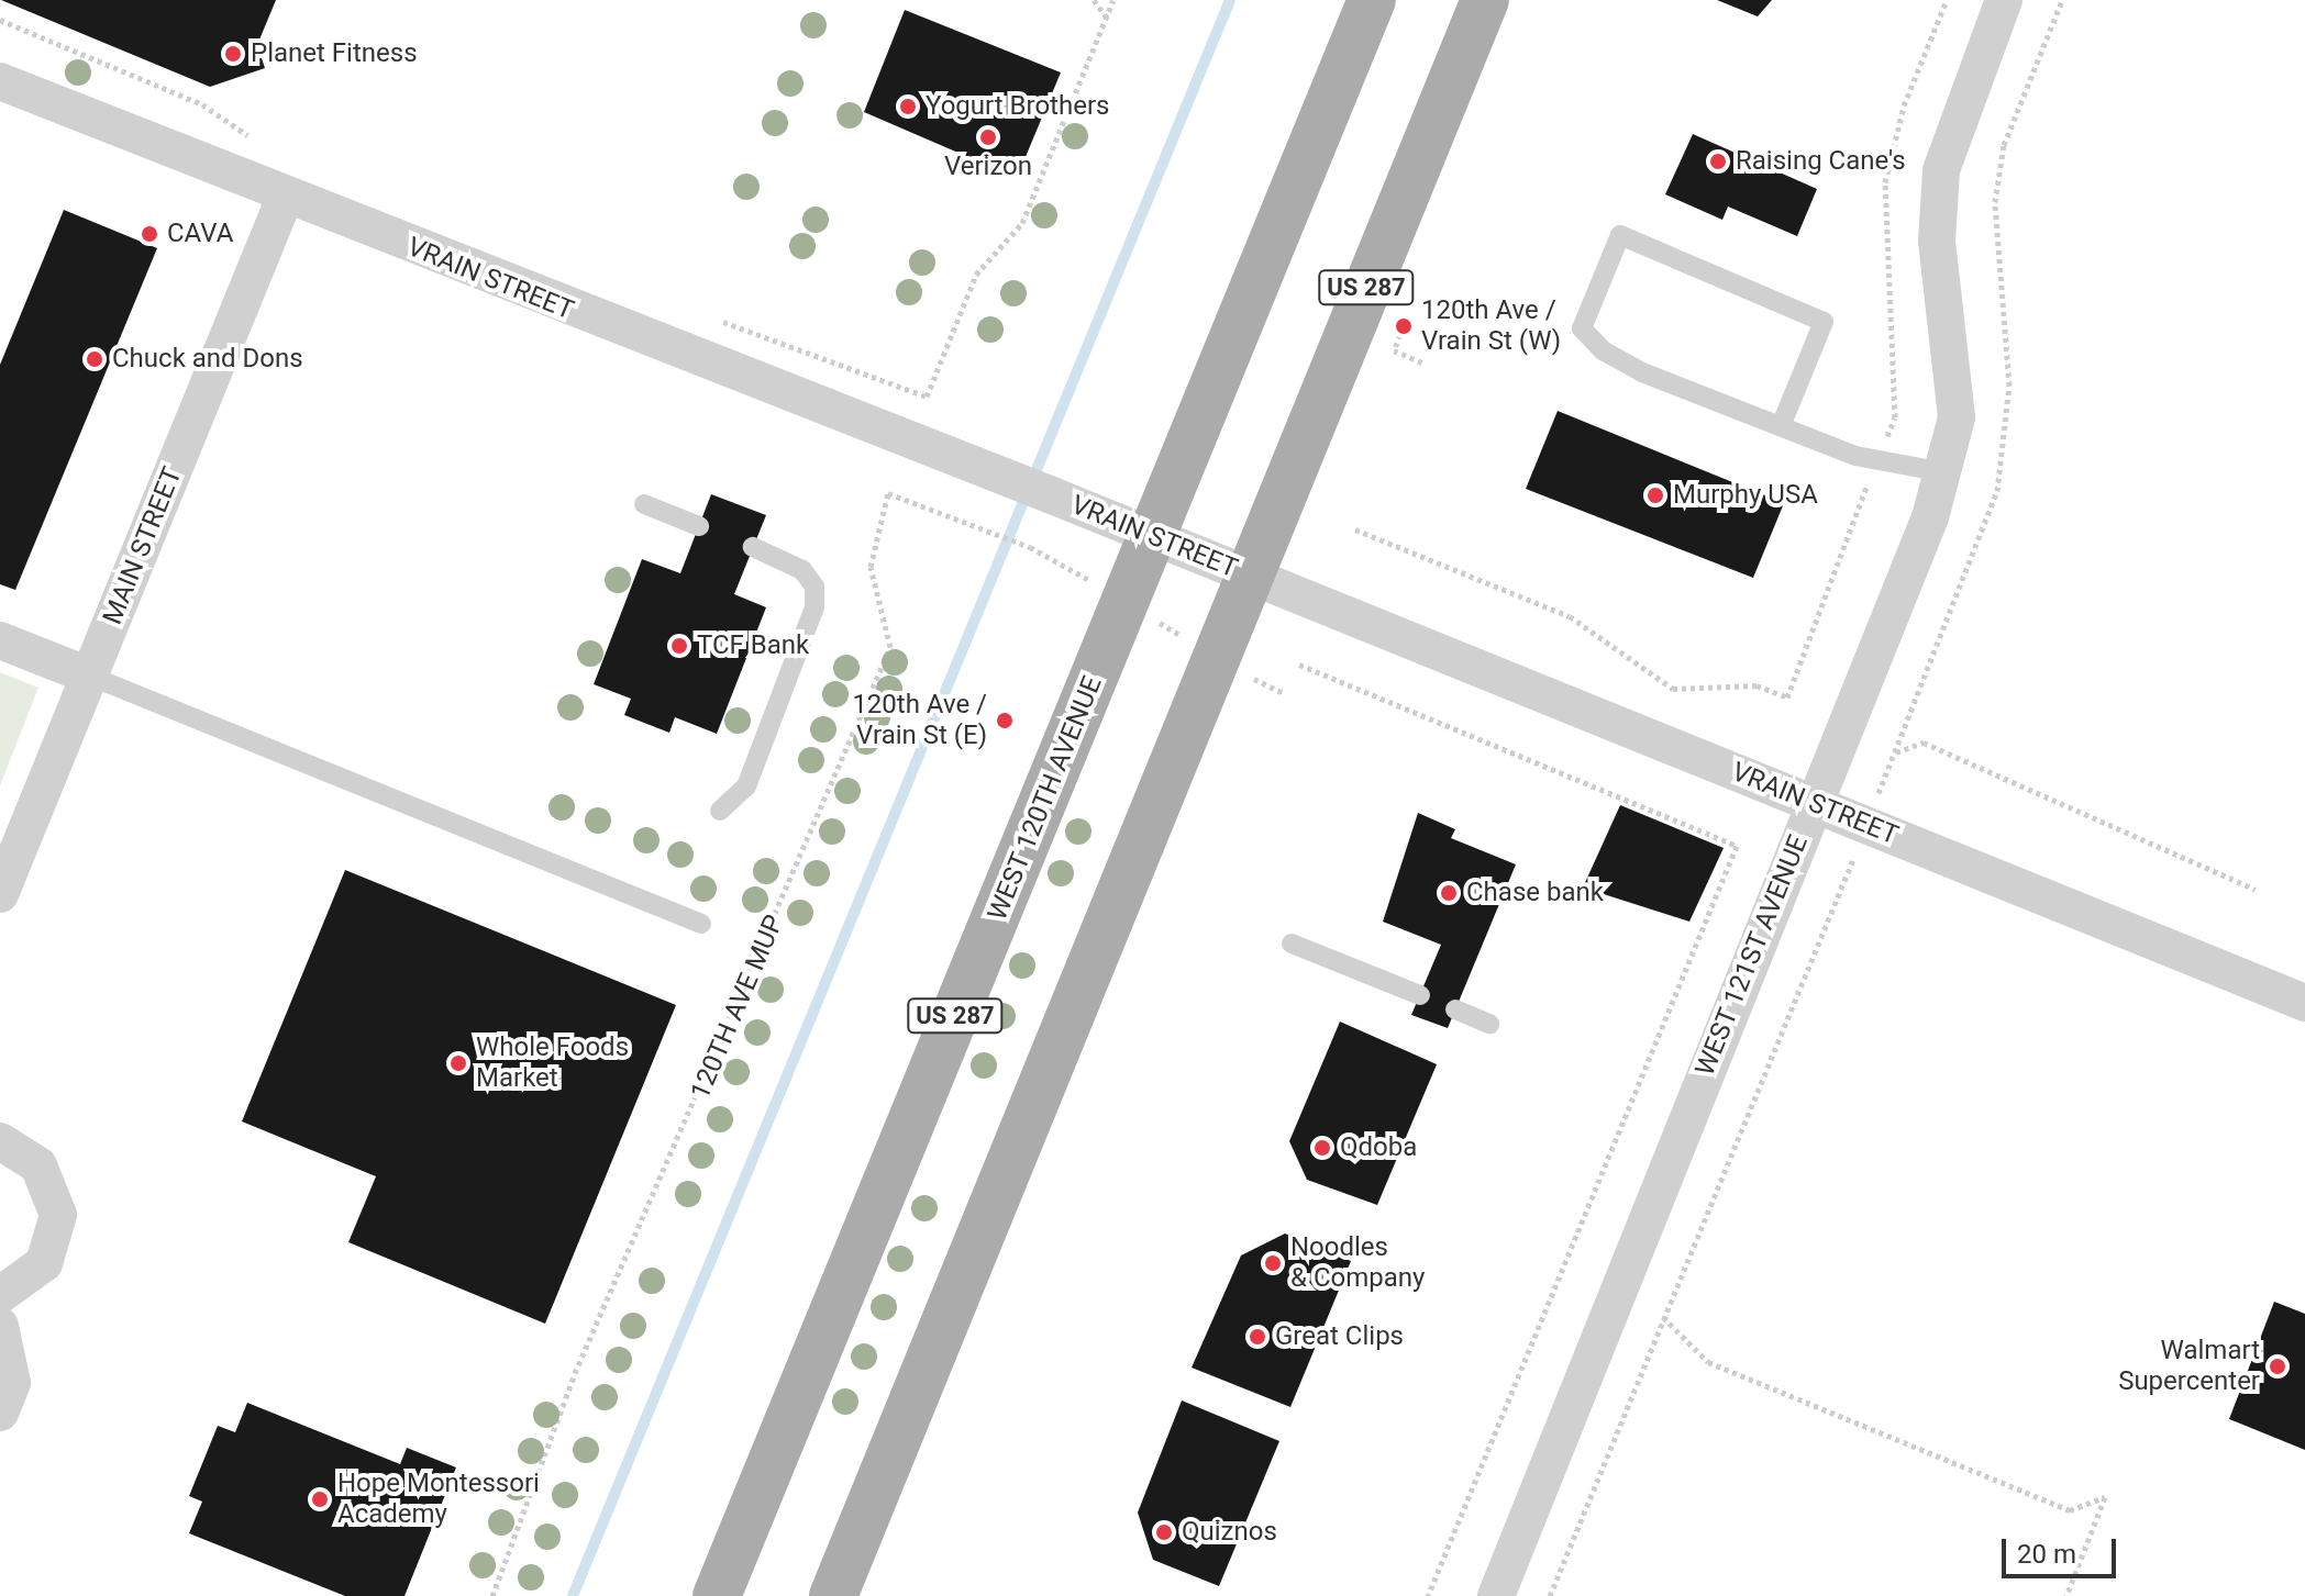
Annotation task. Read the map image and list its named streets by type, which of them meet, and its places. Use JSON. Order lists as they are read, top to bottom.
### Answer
{
  "streets": {
    "main road": ["US 287", "WEST 120TH AVENUE"],
    "street": ["VRAIN STREET", "MAIN STREET", "WEST 121ST AVENUE"],
    "path": ["120TH AVE MUP"]
  },
  "crossings": [
    ["VRAIN STREET", "US 287"],
    ["VRAIN STREET", "MAIN STREET"],
    ["VRAIN STREET", "WEST 120TH AVENUE"],
    ["VRAIN STREET", "WEST 121ST AVENUE"]
  ],
  "places": [
    "Planet Fitness",
    "Yogurt Brothers",
    "Verizon",
    "Raising Cane's",
    "CAVA",
    "120th Ave / Vrain St (W)",
    "Chuck and Dons",
    "Murphy USA",
    "TCF Bank",
    "120th Ave / Vrain St (E)",
    "Chase bank",
    "Whole Foods Market",
    "Qdoba",
    "Noodles & Company",
    "Great Clips",
    "Walmart Supercenter",
    "Hope Montessori Academy",
    "Quiznos"
  ],
  "scale_bar": "20 m"
}
